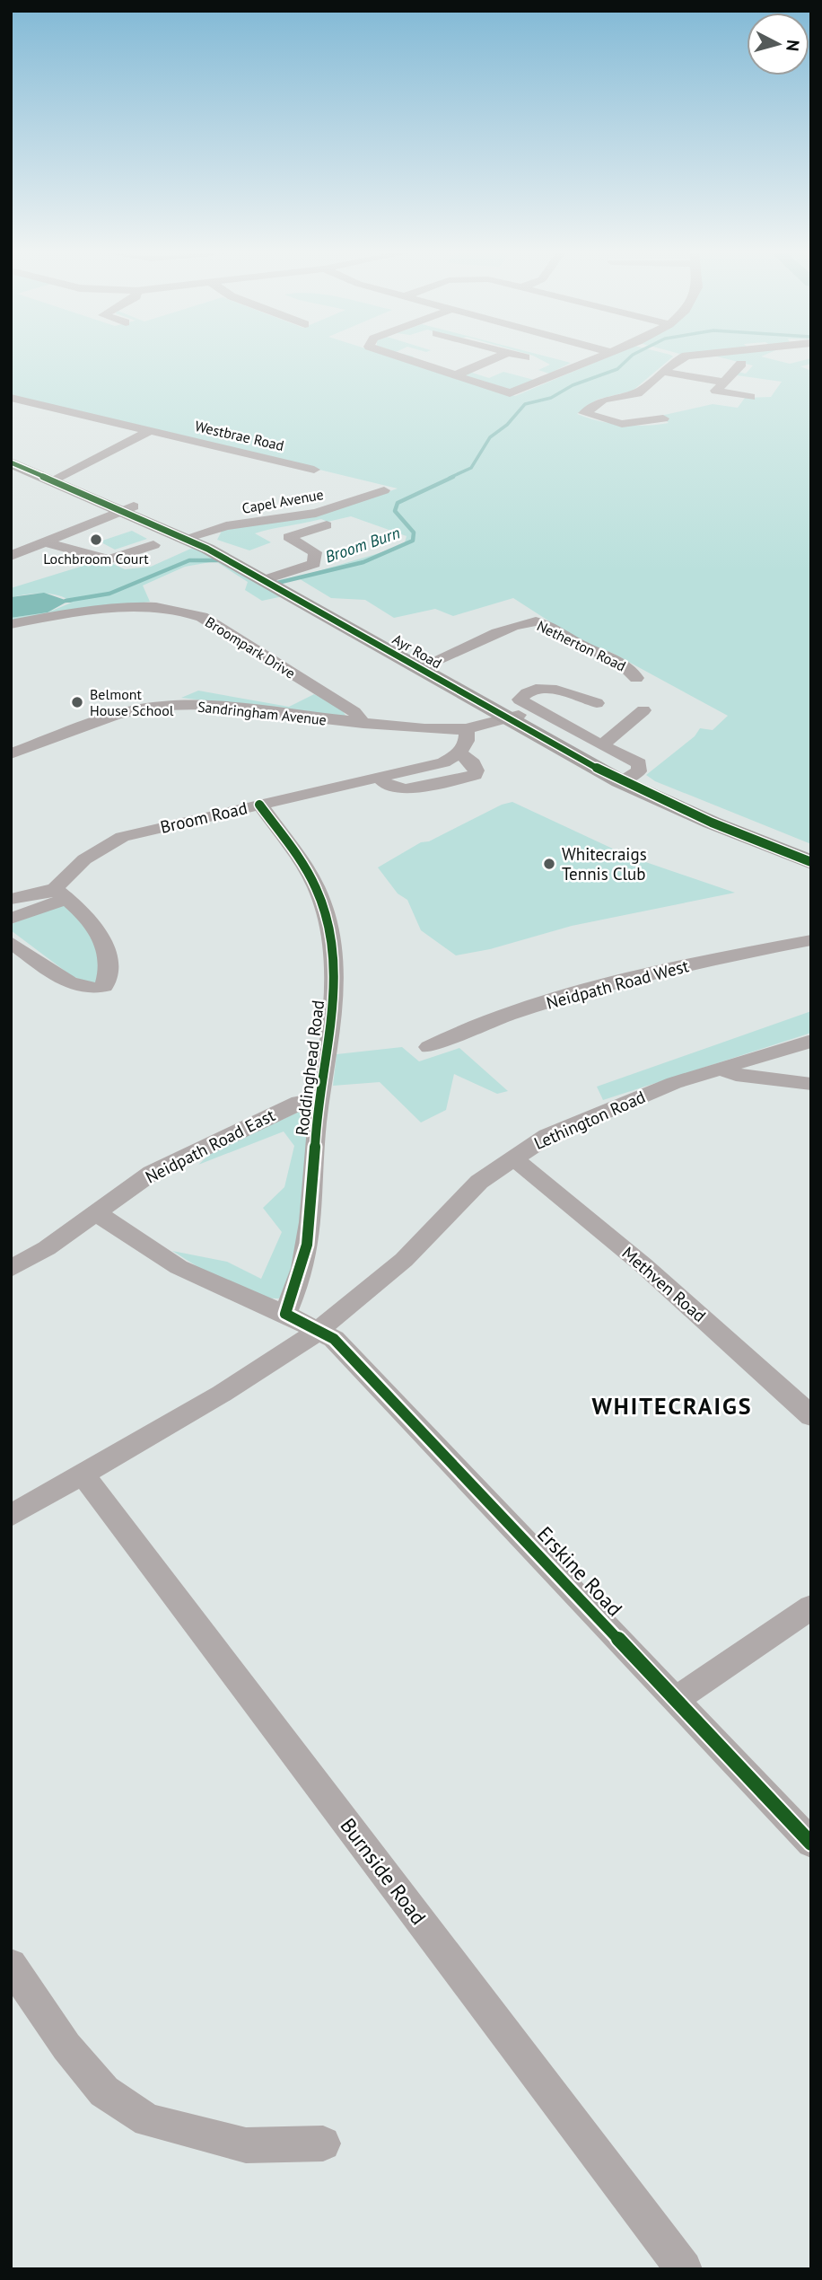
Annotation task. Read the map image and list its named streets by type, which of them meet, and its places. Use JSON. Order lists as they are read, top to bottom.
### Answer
{
  "streets": {
    "main road": ["Ayr Road"],
    "street": [
      "Westbrae Road",
      "Capel Avenue",
      "Netherton Road",
      "Broompark Drive",
      "Sandringham Avenue",
      "Broom Road",
      "Neidpath Road West",
      "Roddinghead Road",
      "Lethington Road",
      "Neidpath Road East",
      "Methven Road",
      "Erskine Road",
      "Burnside Road"
    ]
  },
  "crossings": [
    ["Capel Avenue", "Ayr Road"],
    ["Netherton Road", "Ayr Road"],
    ["Broompark Drive", "Sandringham Avenue"],
    ["Ayr Road", "Sandringham Avenue"],
    ["Broom Road", "Roddinghead Road"],
    ["Roddinghead Road", "Neidpath Road East"],
    ["Lethington Road", "Methven Road"],
    ["Lethington Road", "Erskine Road"]
  ],
  "districts": ["WHITECRAIGS"],
  "water": ["Broom Burn"],
  "places": ["Lochbroom Court", "Belmont House School", "Whitecraigs Tennis Club"],
  "north": "right"
}
